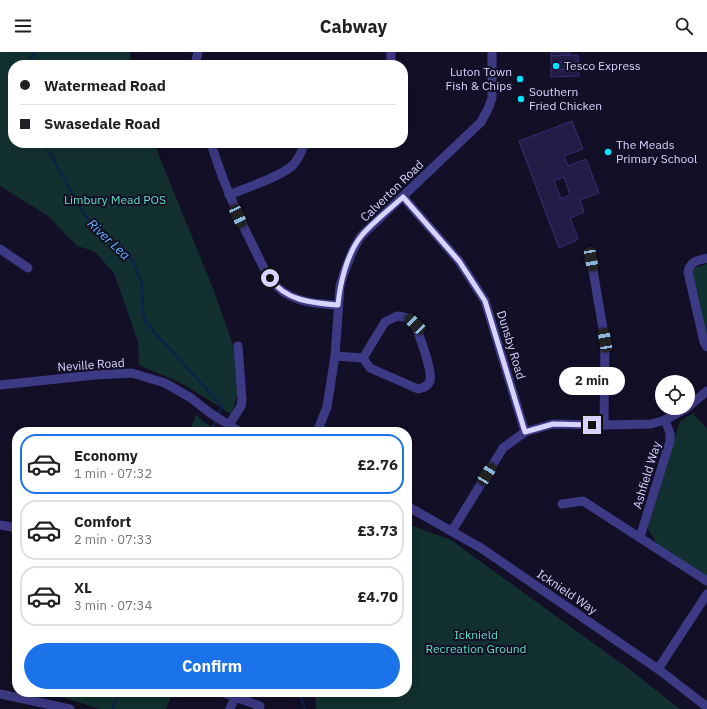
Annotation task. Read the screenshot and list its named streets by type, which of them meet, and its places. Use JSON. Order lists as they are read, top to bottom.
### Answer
{
  "streets": {
    "street": [
      "Calverton Road",
      "Dunsby Road",
      "Neville Road",
      "Ashfield Way",
      "Icknield Way"
    ]
  },
  "crossings": [
    ["Calverton Road", "Dunsby Road"]
  ],
  "water": ["River Lea"],
  "parks": ["Limbury Mead POS", "Icknield Recreation Ground"],
  "places": [
    "Tesco Express",
    "Luton Town Fish & Chips",
    "Southern Fried Chicken",
    "The Meads Primary School"
  ],
  "page": {
    "header": "Cabway",
    "banner": ["Watermead Road", "Swasedale Road"],
    "bubble": "2 min",
    "list": [
      {
        "name": "Economy",
        "note": "1 min · 07:32",
        "value": "£2.76"
      },
      {
        "name": "Comfort",
        "note": "2 min · 07:33",
        "value": "£3.73"
      },
      {
        "name": "XL",
        "note": "3 min · 07:34",
        "value": "£4.70"
      }
    ],
    "buttons": "Confirm"
  }
}
